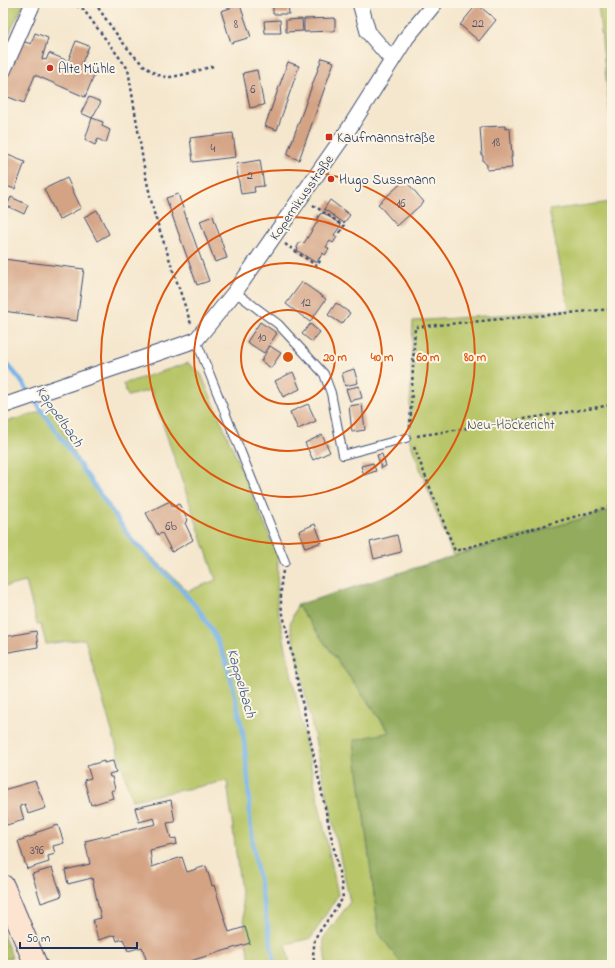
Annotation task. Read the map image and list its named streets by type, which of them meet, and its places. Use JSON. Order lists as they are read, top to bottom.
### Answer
{
  "streets": {
    "street": ["Kopernikusstraße"]
  },
  "water": ["Kappelbach"],
  "parks": ["Neu-Höckericht"],
  "places": {
    "other": ["Alte Mühle", "Hugo Sussmann"],
    "transit": ["Kaufmannstraße"]
  },
  "house_numbers": [
    "22",
    "8",
    "6",
    "18",
    "4",
    "2",
    "16",
    "12",
    "10",
    "6b",
    "396"
  ],
  "scale_bar": "50 m",
  "rings": [
    "20 m",
    "40 m",
    "60 m",
    "80 m"
  ]
}
